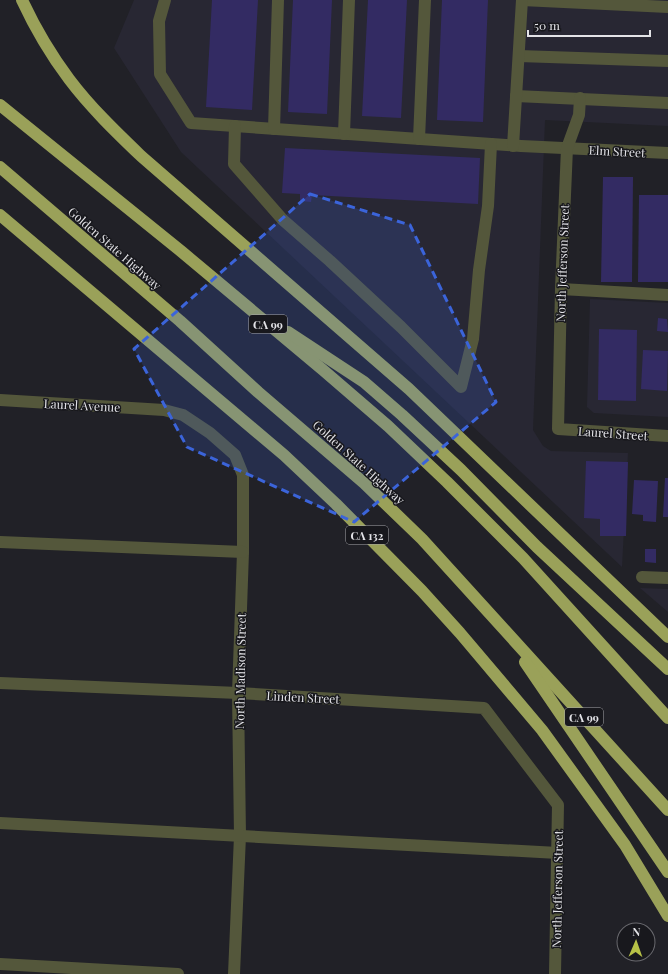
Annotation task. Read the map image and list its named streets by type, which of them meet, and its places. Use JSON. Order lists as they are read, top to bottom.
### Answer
{
  "streets": {
    "highway": ["Golden State Highway", "CA 99", "CA 132"],
    "street": [
      "Elm Street",
      "North Jefferson Street",
      "Laurel Avenue",
      "Laurel Street",
      "North Madison Street",
      "Linden Street"
    ]
  },
  "crossings": [
    ["Elm Street", "North Jefferson Street"],
    ["North Jefferson Street", "Laurel Street"],
    ["North Jefferson Street", "Linden Street"],
    ["Laurel Avenue", "North Madison Street"],
    ["North Madison Street", "Linden Street"]
  ],
  "scale_bar": "50 m",
  "north": "top"
}
